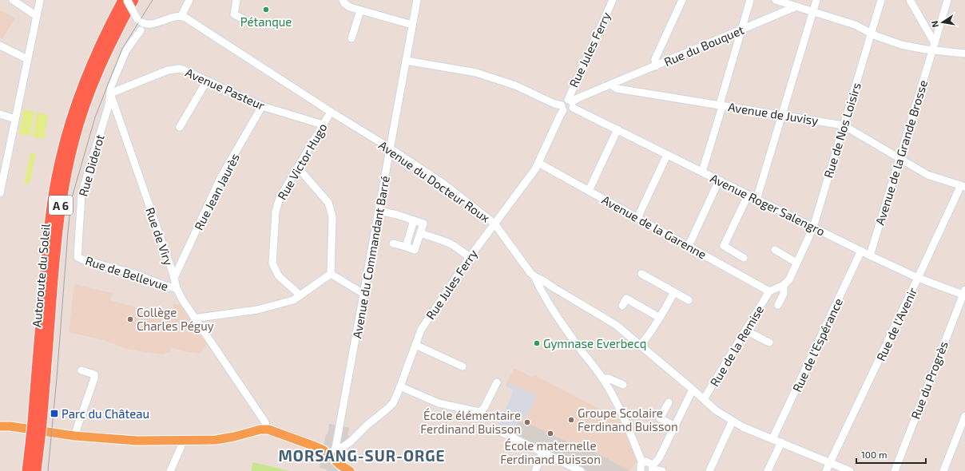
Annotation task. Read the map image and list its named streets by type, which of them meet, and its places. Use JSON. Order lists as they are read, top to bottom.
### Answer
{
  "streets": {
    "highway": ["A 6", "Autoroute du Soleil"],
    "street": [
      "Rue du Bouquet",
      "Rue Jules Ferry",
      "Avenue Pasteur",
      "Avenue de Juvisy",
      "Rue de Nos Loisirs",
      "Avenue de la Grande Brosse",
      "Rue Victor Hugo",
      "Rue Diderot",
      "Avenue du Docteur Roux",
      "Rue Jean Jaurès",
      "Avenue Roger Salengro",
      "Avenue de la Garenne",
      "Rue de Viry",
      "Avenue du Commandant Barré",
      "Rue de Bellevue",
      "Rue de l'Avenir",
      "Rue de l'Espérance",
      "Rue de la Remise",
      "Rue du Progrès"
    ]
  },
  "crossings": [
    ["Rue du Bouquet", "Avenue de Juvisy"],
    ["Rue Jules Ferry", "Avenue du Docteur Roux"],
    ["Rue Jules Ferry", "Avenue Roger Salengro"],
    ["Rue Jules Ferry", "Avenue de la Garenne"],
    ["Rue Jules Ferry", "Avenue du Commandant Barré"],
    ["Avenue Pasteur", "Rue Victor Hugo"],
    ["Avenue Pasteur", "Rue Diderot"],
    ["Avenue Pasteur", "Rue Jean Jaurès"],
    ["Avenue Pasteur", "Rue de Viry"],
    ["Avenue de Juvisy", "Rue de Nos Loisirs"],
    ["Avenue de Juvisy", "Avenue de la Grande Brosse"],
    ["Avenue de Juvisy", "Rue de l'Avenir"],
    ["Rue de Nos Loisirs", "Avenue Roger Salengro"],
    ["Avenue de la Grande Brosse", "Avenue Roger Salengro"],
    ["Rue Victor Hugo", "Avenue du Docteur Roux"],
    ["Rue Diderot", "Rue de Viry"],
    ["Rue Diderot", "Rue de Bellevue"],
    ["Avenue du Docteur Roux", "Avenue du Commandant Barré"],
    ["Avenue du Docteur Roux", "Rue de l'Avenir"],
    ["Avenue du Docteur Roux", "Rue de l'Espérance"],
    ["Avenue du Docteur Roux", "Rue de la Remise"],
    ["Rue Jean Jaurès", "Rue de Viry"],
    ["Avenue Roger Salengro", "Rue de l'Avenir"],
    ["Avenue Roger Salengro", "Rue de l'Espérance"],
    ["Avenue Roger Salengro", "Rue du Progrès"],
    ["Avenue de la Garenne", "Rue de la Remise"],
    ["Rue de Viry", "Rue de Bellevue"]
  ],
  "districts": ["MORSANG-SUR-ORGE"],
  "places": {
    "other": [
      "Pétanque",
      "Collège Charles Péguy",
      "Gymnase Everbecq",
      "Groupe Scolaire Ferdinand Buisson",
      "École élémentaire Ferdinand Buisson",
      "École maternelle Ferdinand Buisson"
    ],
    "transit": ["Parc du Château"]
  },
  "scale_bar": "100 m",
  "north": "left"
}
